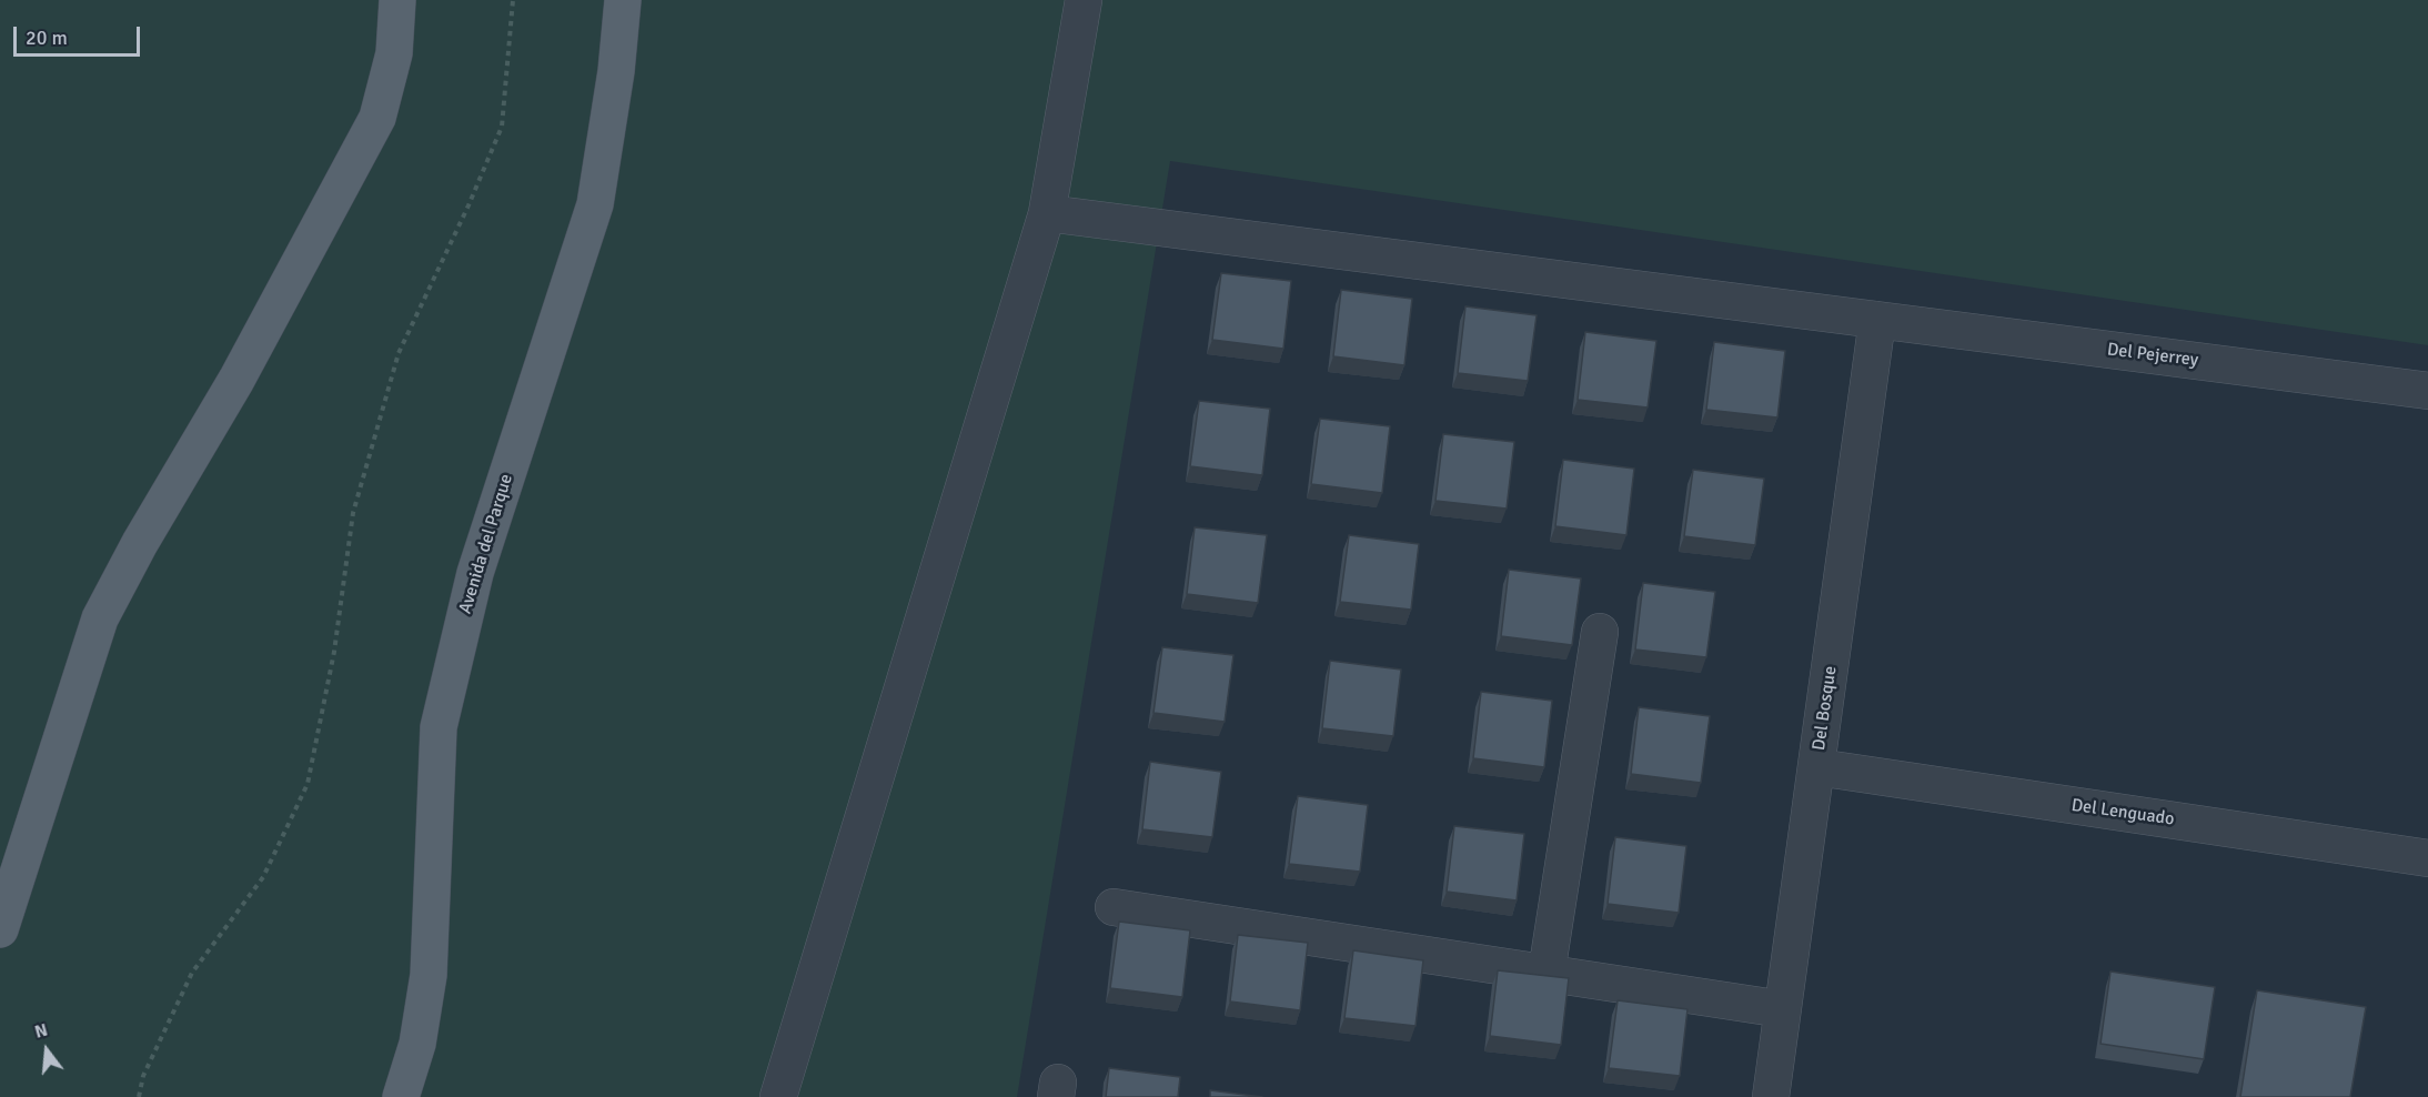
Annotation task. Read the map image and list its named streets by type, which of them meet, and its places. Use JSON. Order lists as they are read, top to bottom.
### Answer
{
  "streets": {
    "main road": ["Avenida del Parque"],
    "street": ["Del Pejerrey", "Del Bosque", "Del Lenguado"]
  },
  "crossings": [
    ["Del Pejerrey", "Del Bosque"],
    ["Del Bosque", "Del Lenguado"]
  ],
  "scale_bar": "20 m",
  "north": "top"
}
